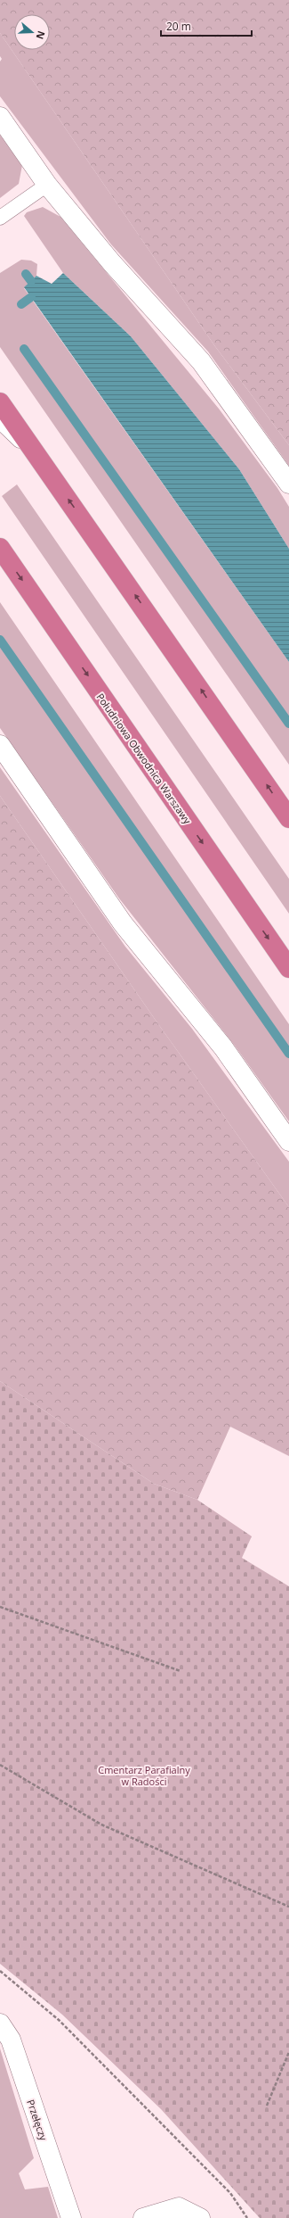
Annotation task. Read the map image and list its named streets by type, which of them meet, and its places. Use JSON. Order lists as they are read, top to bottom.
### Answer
{
  "streets": {
    "highway": ["Południowa Obwodnica Warszawy"],
    "street": ["Przełęczy"]
  },
  "parks": ["Cmentarz Parafialny w Radości"],
  "scale_bar": "20 m",
  "north": "right"
}
